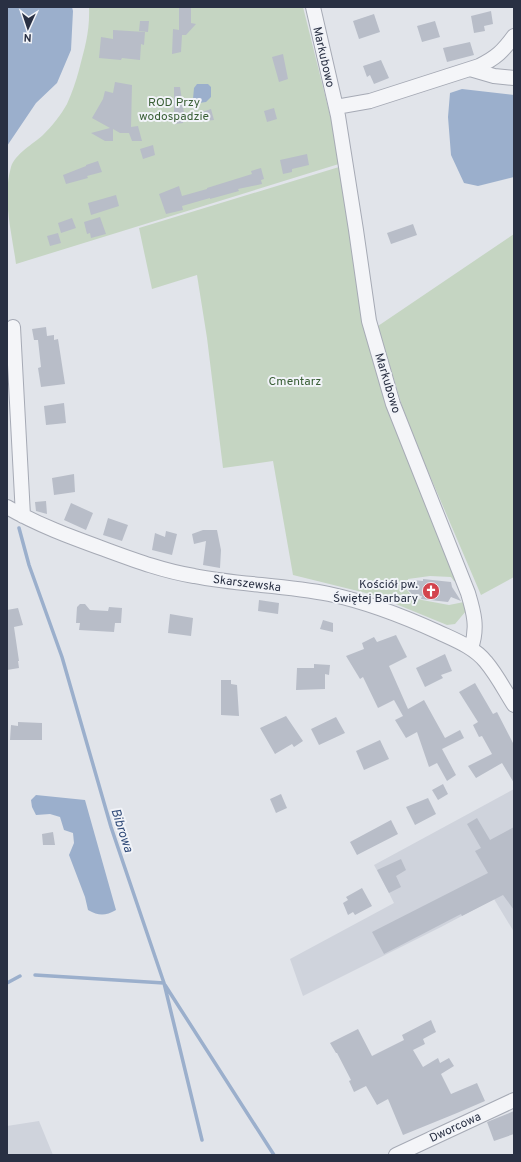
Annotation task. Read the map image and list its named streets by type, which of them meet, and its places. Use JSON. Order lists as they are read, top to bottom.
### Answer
{
  "streets": {
    "street": ["Markubowo", "Skarszewska", "Dworcowa"]
  },
  "crossings": [
    ["Markubowo", "Skarszewska"]
  ],
  "water": ["Bibrowa"],
  "parks": ["ROD Przy wodospadzie", "Cmentarz"],
  "places": {
    "church": ["Kościół pw. Świętej Barbary"]
  },
  "north": "bottom"
}
